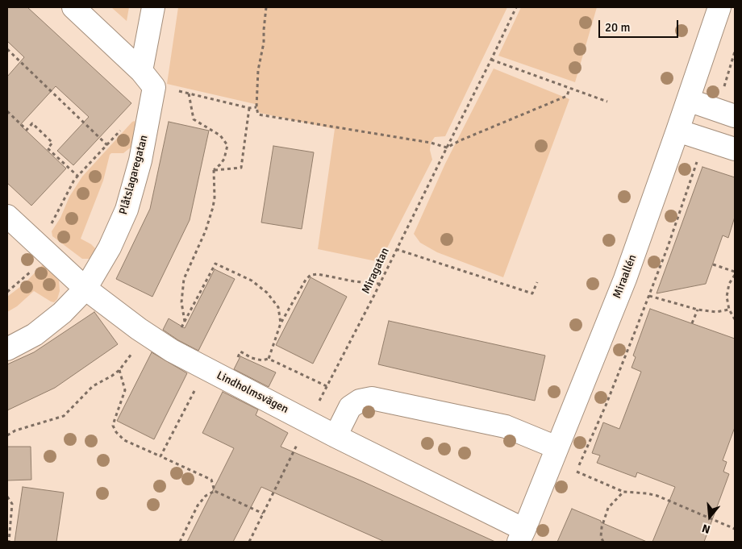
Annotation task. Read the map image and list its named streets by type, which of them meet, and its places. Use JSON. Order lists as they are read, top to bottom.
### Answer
{
  "streets": {
    "street": ["Plåtslagaregatan", "Miraallén", "Lindholmsvägen"],
    "path": ["Miragatan"]
  },
  "crossings": [
    ["Plåtslagaregatan", "Lindholmsvägen"],
    ["Miragatan", "Lindholmsvägen"],
    ["Miraallén", "Lindholmsvägen"]
  ],
  "scale_bar": "20 m",
  "north": "bottom"
}
